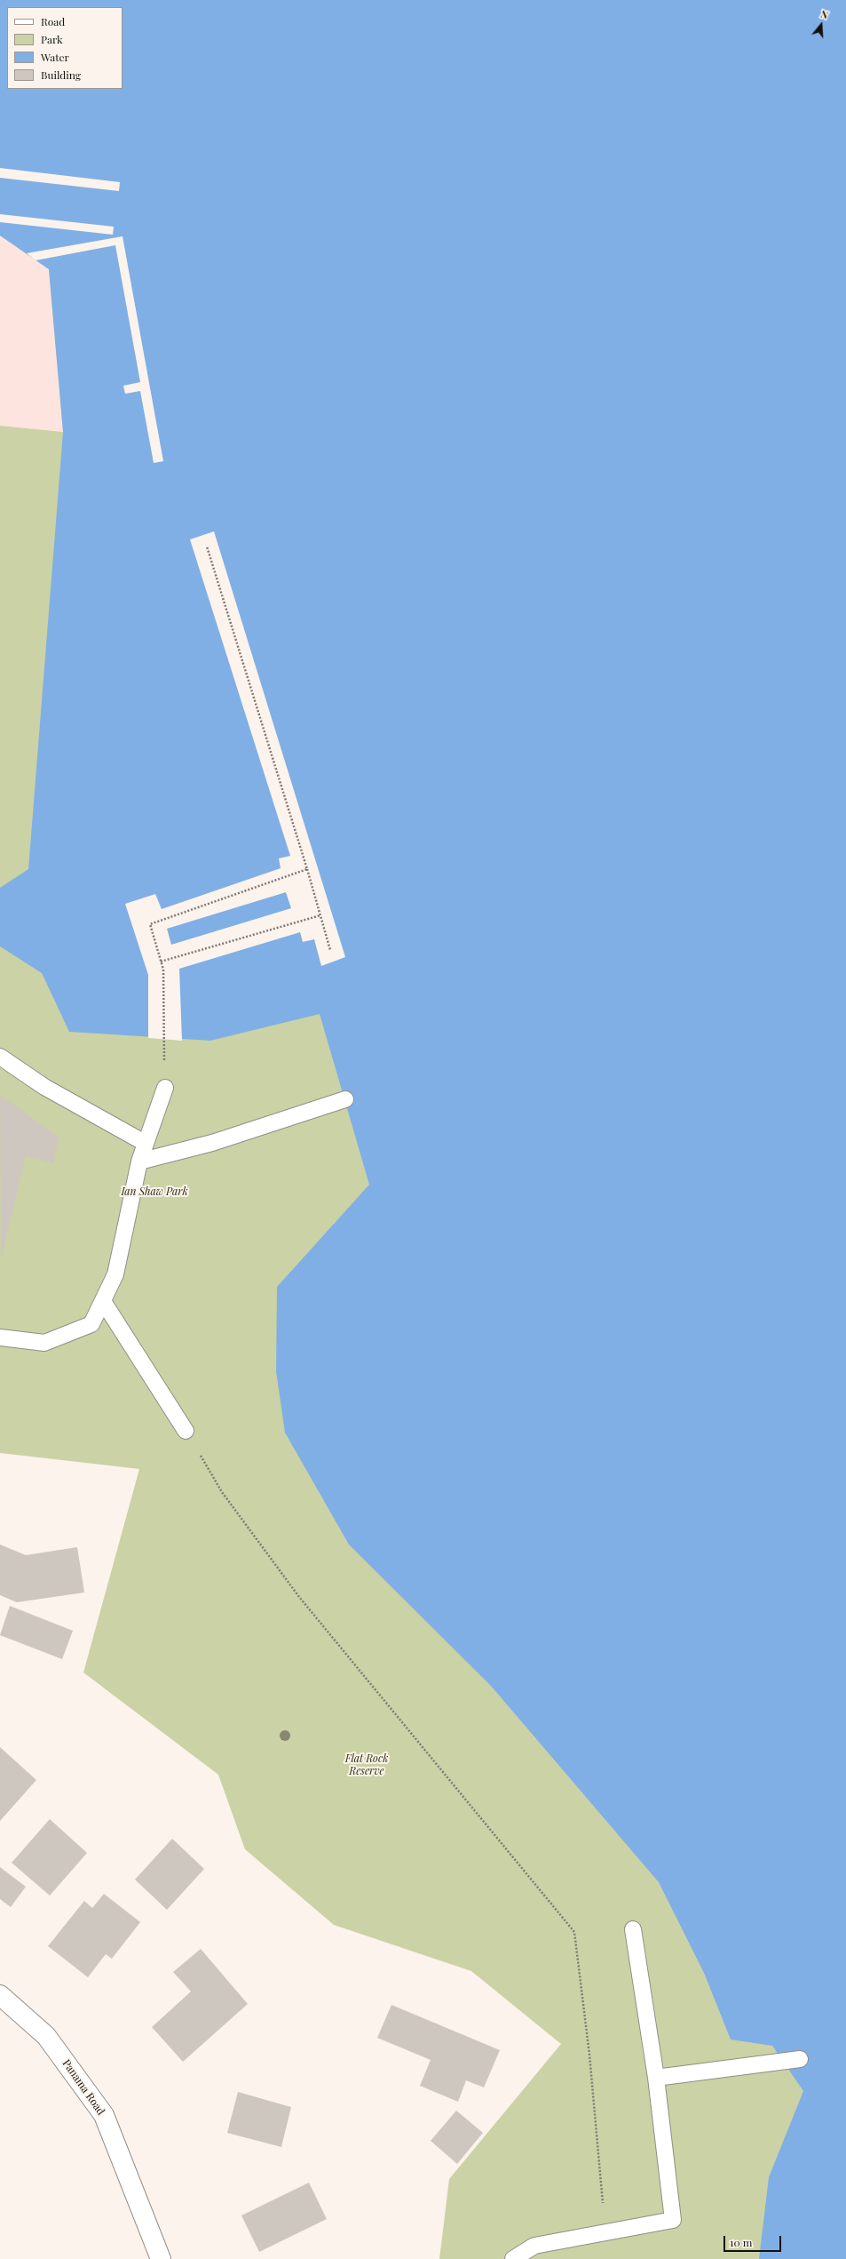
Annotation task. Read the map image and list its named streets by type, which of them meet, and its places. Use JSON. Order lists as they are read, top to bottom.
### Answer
{
  "streets": {
    "street": ["Panama Road"]
  },
  "parks": ["Ian Shaw Park", "Flat Rock Reserve"],
  "legend": [
    "Road",
    "Park",
    "Water",
    "Building"
  ],
  "scale_bar": "10 m",
  "north": "top"
}
